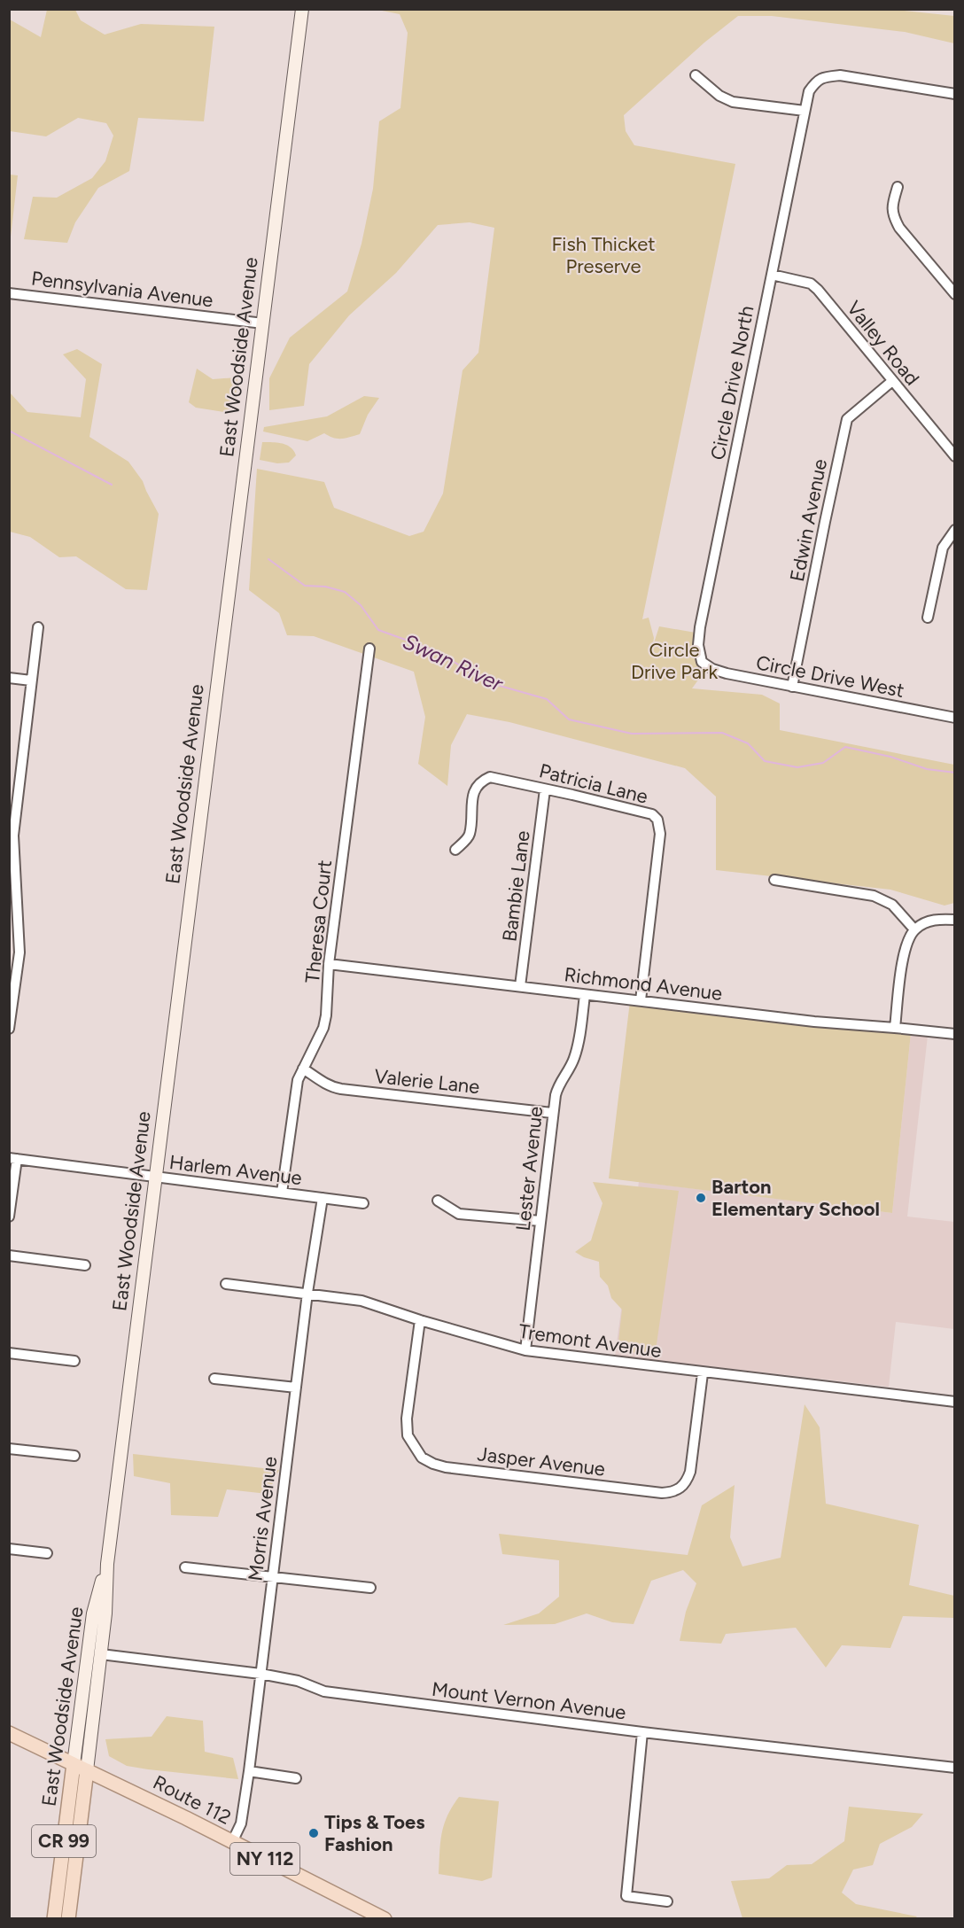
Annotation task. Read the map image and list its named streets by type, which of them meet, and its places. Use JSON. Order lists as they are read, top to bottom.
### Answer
{
  "streets": {
    "main road": [
      "East Woodside Avenue",
      "Route 112",
      "CR 99",
      "NY 112"
    ],
    "street": [
      "Pennsylvania Avenue",
      "Valley Road",
      "Circle Drive North",
      "Edwin Avenue",
      "Circle Drive West",
      "Patricia Lane",
      "Bambie Lane",
      "Theresa Court",
      "Richmond Avenue",
      "Valerie Lane",
      "Lester Avenue",
      "Harlem Avenue",
      "Tremont Avenue",
      "Jasper Avenue",
      "Morris Avenue",
      "Mount Vernon Avenue"
    ]
  },
  "crossings": [
    ["Pennsylvania Avenue", "East Woodside Avenue"],
    ["Valley Road", "Circle Drive North"],
    ["Valley Road", "Edwin Avenue"],
    ["East Woodside Avenue", "Harlem Avenue"],
    ["East Woodside Avenue", "Mount Vernon Avenue"],
    ["East Woodside Avenue", "Route 112"],
    ["Circle Drive North", "Circle Drive West"],
    ["Edwin Avenue", "Circle Drive West"],
    ["Patricia Lane", "Bambie Lane"],
    ["Patricia Lane", "Richmond Avenue"],
    ["Bambie Lane", "Richmond Avenue"],
    ["Theresa Court", "Richmond Avenue"],
    ["Theresa Court", "Valerie Lane"],
    ["Theresa Court", "Harlem Avenue"],
    ["Richmond Avenue", "Lester Avenue"],
    ["Valerie Lane", "Lester Avenue"],
    ["Lester Avenue", "Tremont Avenue"],
    ["Harlem Avenue", "Morris Avenue"],
    ["Tremont Avenue", "Jasper Avenue"],
    ["Tremont Avenue", "Morris Avenue"],
    ["Morris Avenue", "Mount Vernon Avenue"],
    ["Morris Avenue", "Route 112"]
  ],
  "water": ["Swan River"],
  "parks": ["Fish Thicket Preserve", "Circle Drive Park"],
  "places": ["Barton Elementary School", "Tips & Toes Fashion"]
}
